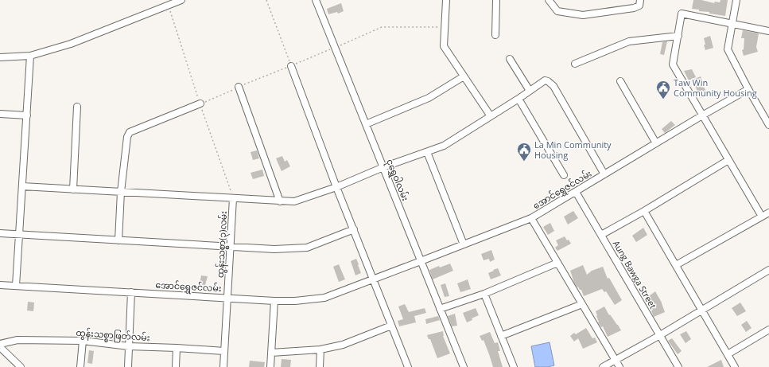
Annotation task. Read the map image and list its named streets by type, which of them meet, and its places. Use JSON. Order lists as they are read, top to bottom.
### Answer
{
  "streets": {
    "street": [
      "ငုရွှေဝါလမ်း",
      "အောင်ရွှေဇင်လမ်း",
      "ထွန်းသစ္စာ(၃)လမ်း",
      "Aung Bawga Street",
      "ထွန်းသစ္စာဖြတ်လမ်း"
    ]
  },
  "crossings": [
    ["ငုရွှေဝါလမ်း", "အောင်ရွှေဇင်လမ်း"],
    ["အောင်ရွှေဇင်လမ်း", "ထွန်းသစ္စာ(၃)လမ်း"],
    ["အောင်ရွှေဇင်လမ်း", "Aung Bawga Street"],
    ["ထွန်းသစ္စာ(၃)လမ်း", "ထွန်းသစ္စာဖြတ်လမ်း"]
  ],
  "places": {
    "public building": ["Taw Win Community Housing", "La Min Community Housing"]
  }
}
